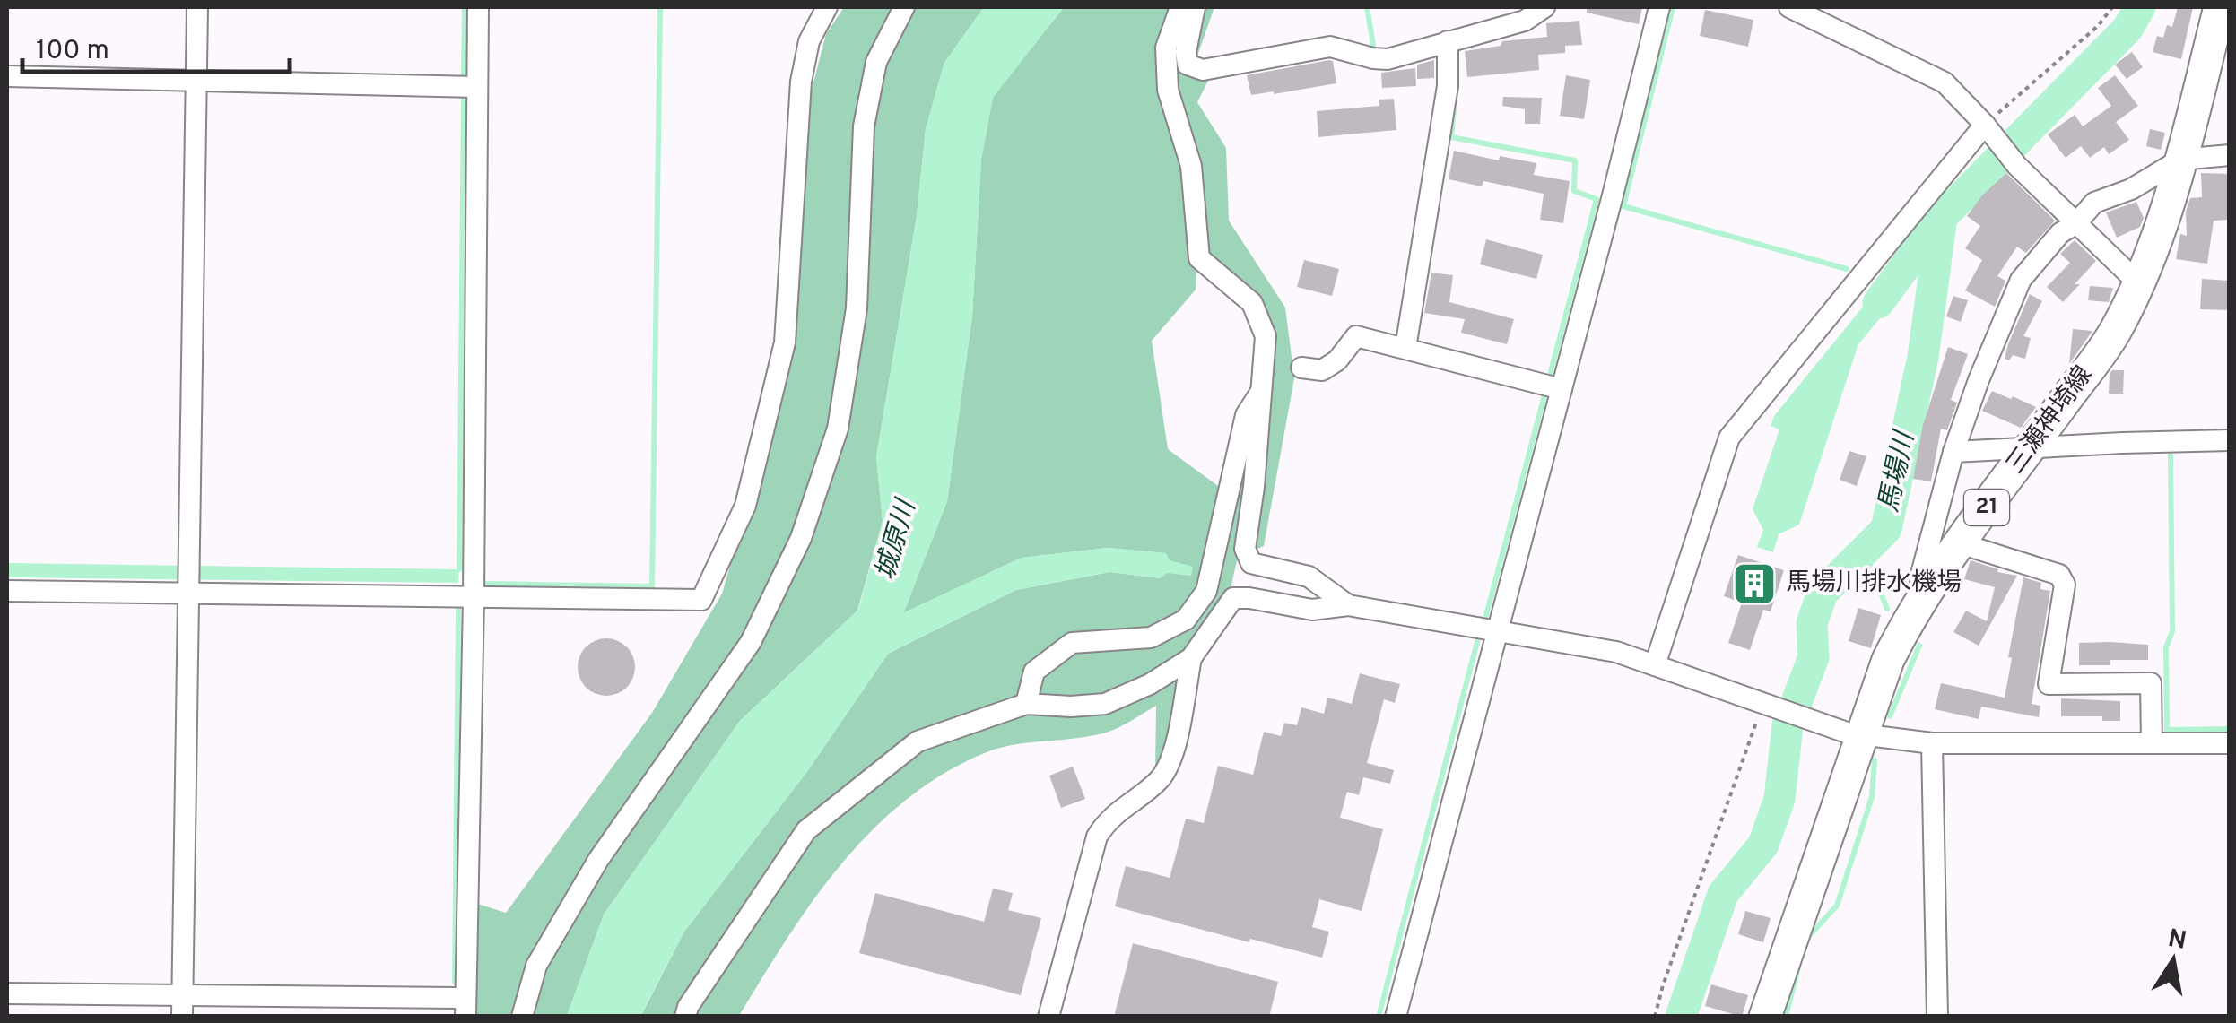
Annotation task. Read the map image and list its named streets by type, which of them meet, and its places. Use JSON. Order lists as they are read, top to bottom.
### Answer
{
  "streets": {
    "main road": ["三瀬神埼線", "21"]
  },
  "water": ["馬場川", "城原川"],
  "places": {
    "building": ["馬場川排水機場"]
  },
  "scale_bar": "100 m",
  "north": "top"
}
